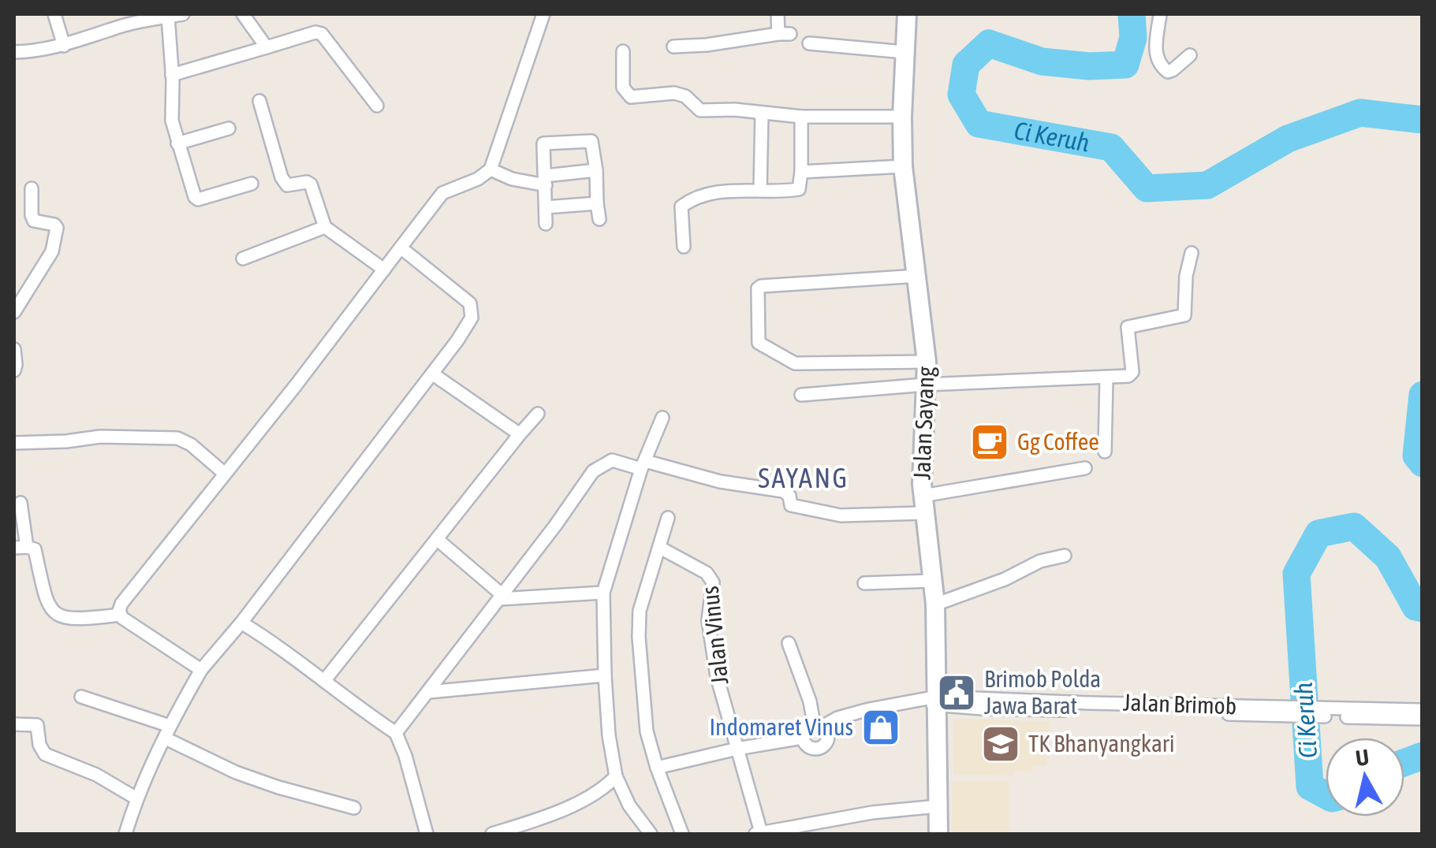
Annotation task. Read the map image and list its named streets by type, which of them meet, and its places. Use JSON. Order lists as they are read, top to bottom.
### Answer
{
  "streets": {
    "main road": ["Jalan Sayang"],
    "street": ["Jalan Vinus", "Jalan Brimob"]
  },
  "crossings": [
    ["Jalan Sayang", "Jalan Brimob"]
  ],
  "districts": ["SAYANG"],
  "water": ["Ci Keruh"],
  "places": {
    "cafe": ["Gg Coffee"],
    "public building": ["Brimob Polda Jawa Barat"],
    "shop": ["Indomaret Vinus"],
    "school or university": ["TK Bhanyangkari"]
  },
  "north": "top"
}
